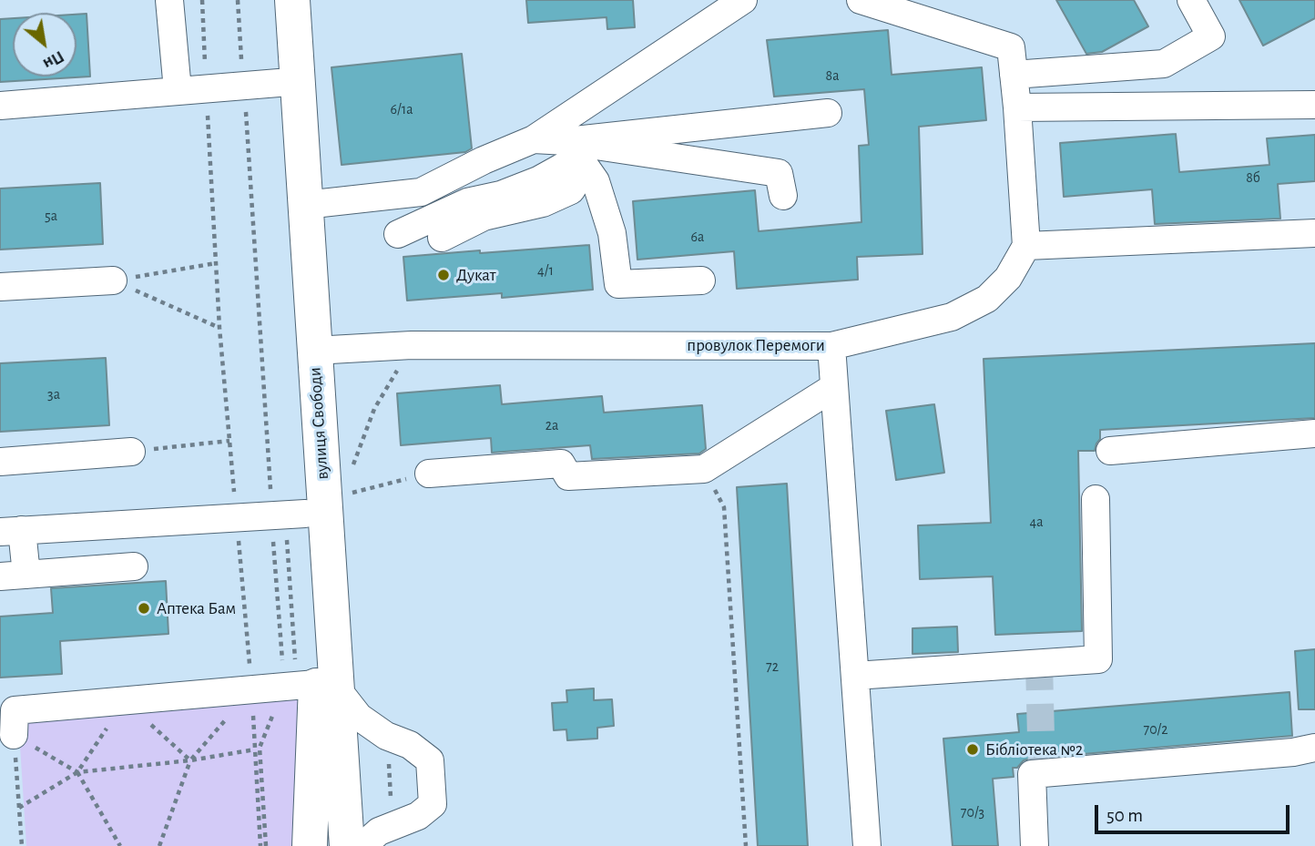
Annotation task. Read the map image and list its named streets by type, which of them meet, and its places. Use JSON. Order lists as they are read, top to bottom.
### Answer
{
  "streets": {
    "main road": ["вулиця Свободи"],
    "street": ["провулок Перемоги"]
  },
  "crossings": [
    ["провулок Перемоги", "вулиця Свободи"]
  ],
  "places": ["Дукат", "Аптека Бам", "Бібліотека №2"],
  "house_numbers": [
    "8а",
    "6/1а",
    "8б",
    "5а",
    "6а",
    "4/1",
    "3а",
    "2а",
    "4а",
    "72",
    "70/2",
    "70/3"
  ],
  "scale_bar": "50 m",
  "north": "bottom right"
}
